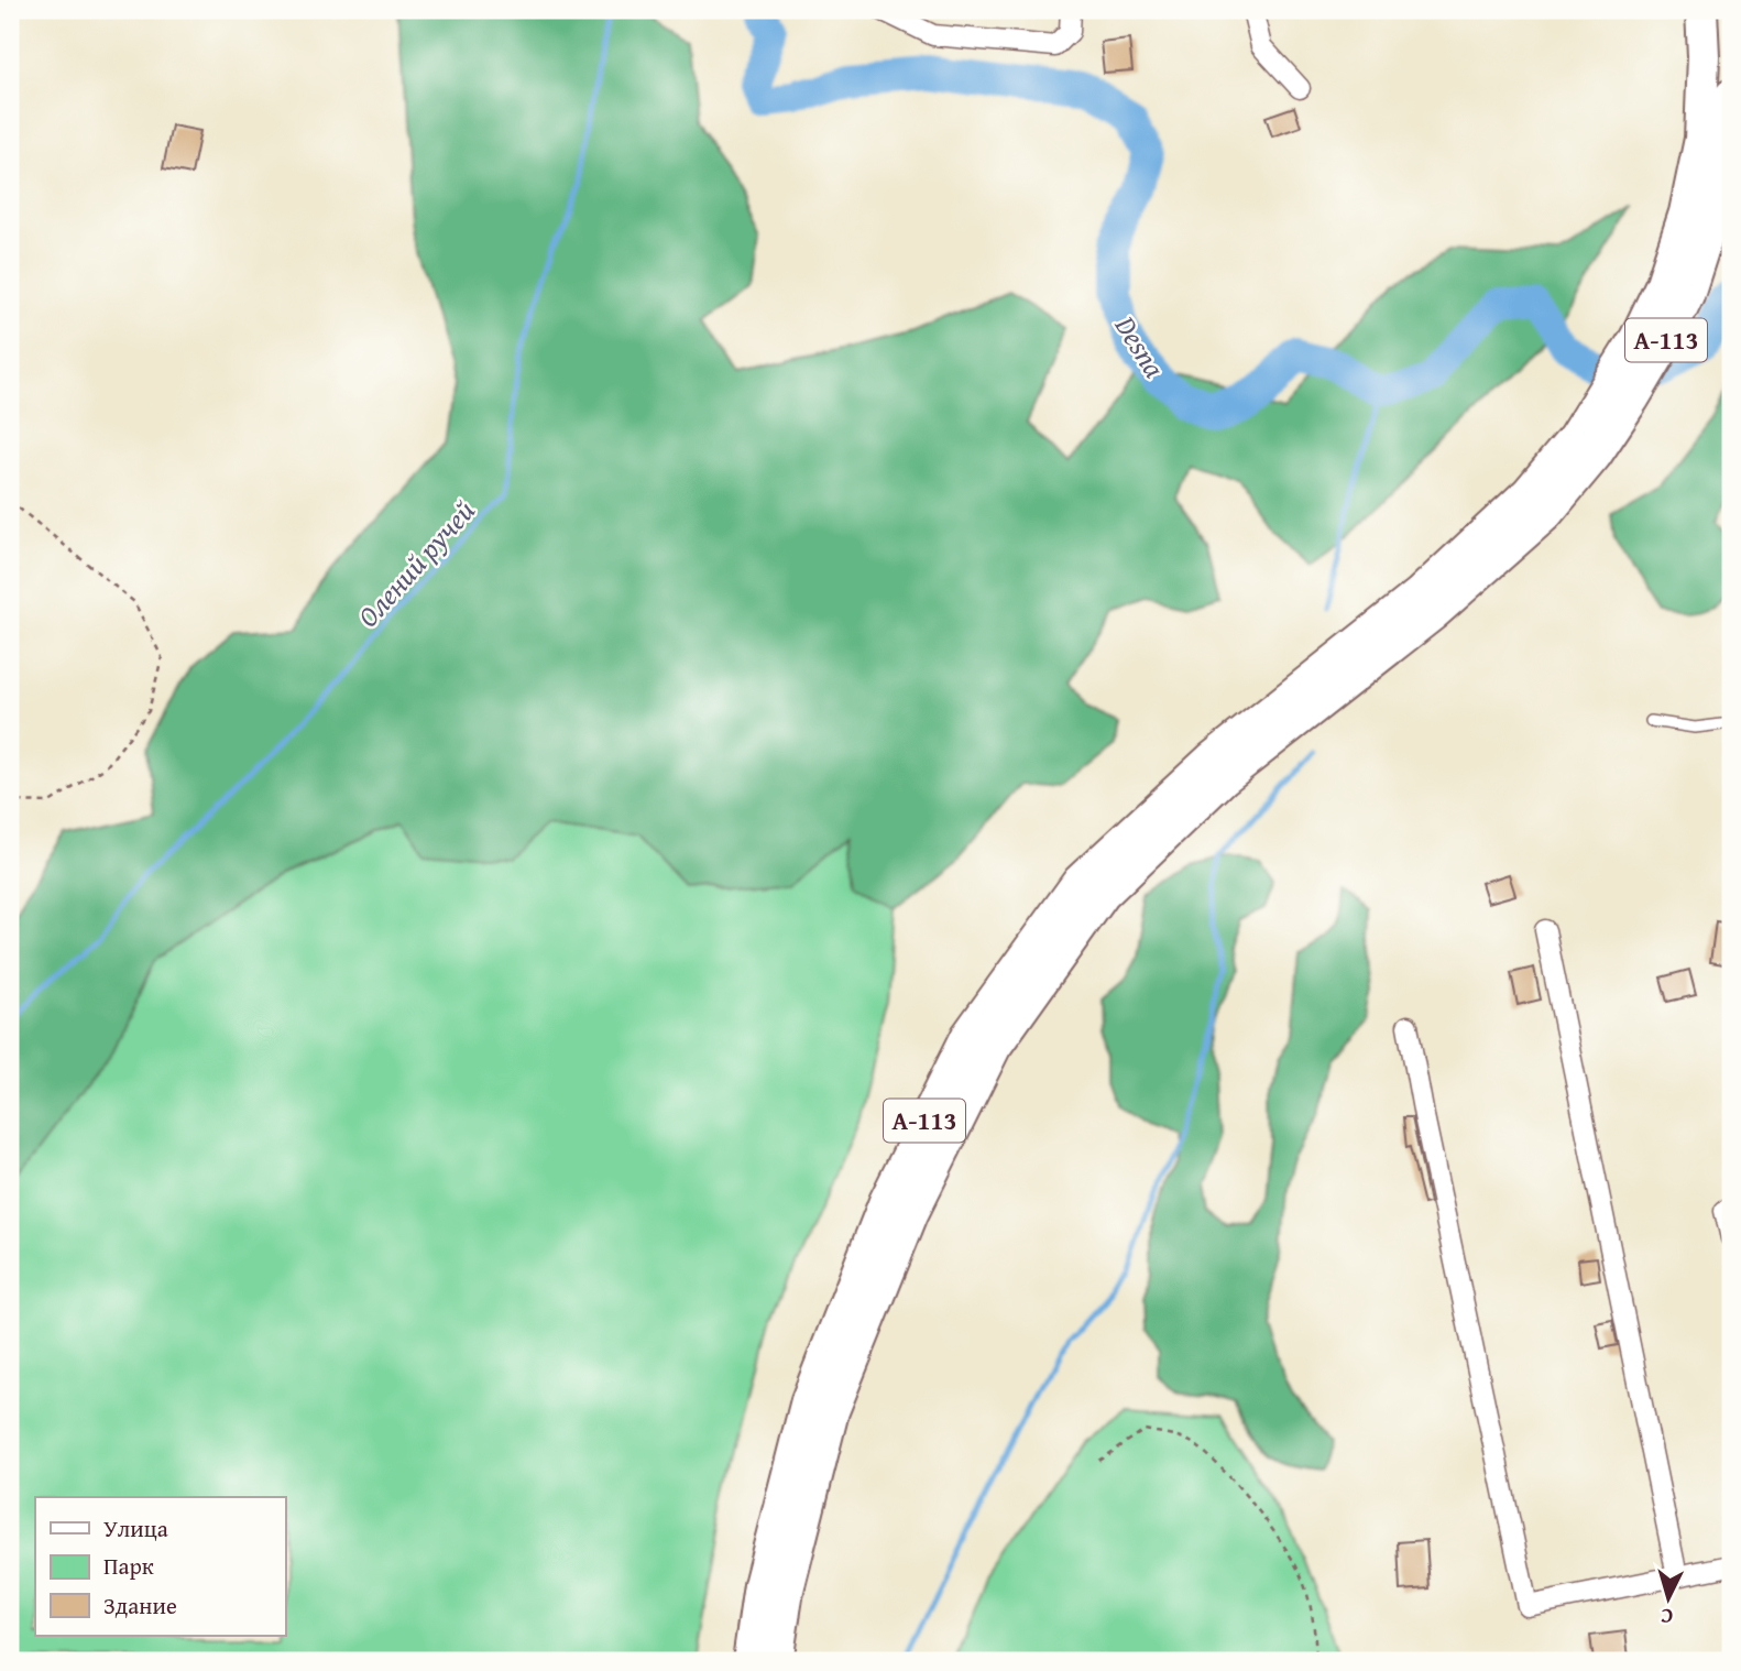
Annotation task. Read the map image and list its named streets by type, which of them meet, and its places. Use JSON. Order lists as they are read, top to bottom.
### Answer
{
  "streets": {
    "highway": ["А-113"]
  },
  "water": ["Desna", "Олений ручей"],
  "legend": ["Улица", "Парк", "Здание"],
  "north": "bottom"
}
